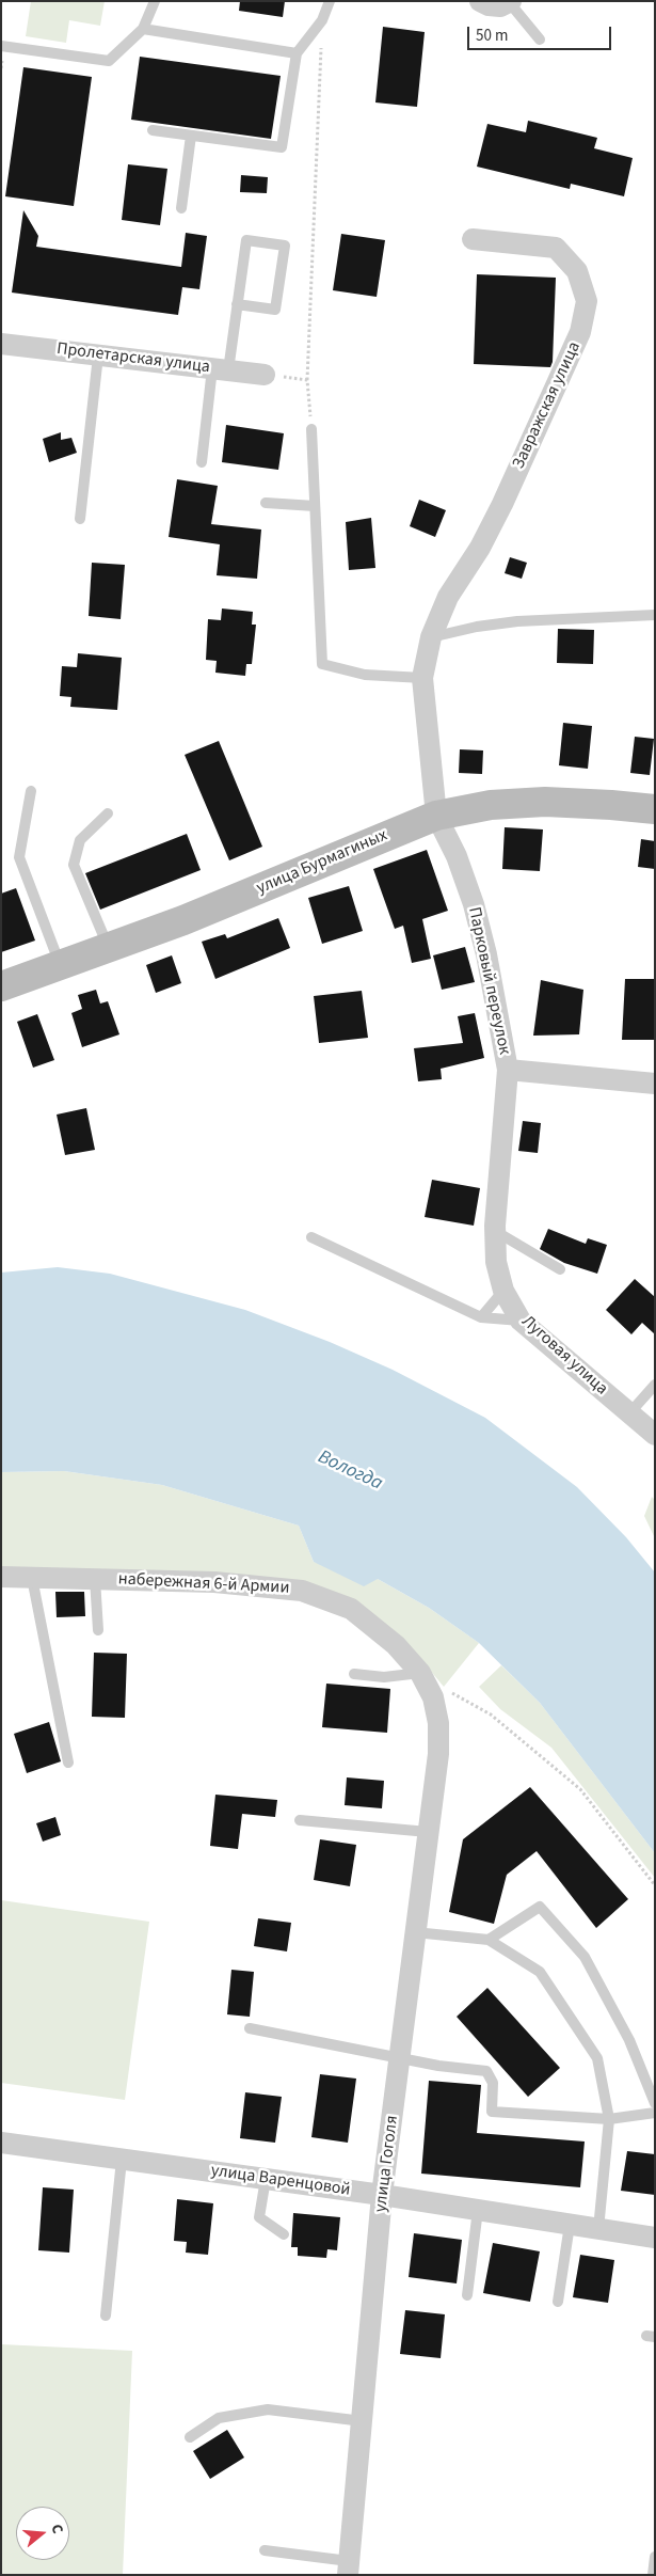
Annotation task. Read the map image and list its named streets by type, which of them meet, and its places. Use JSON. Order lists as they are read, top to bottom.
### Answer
{
  "streets": {
    "street": [
      "Пролетарская улица",
      "Завражская улица",
      "улица Бурмагиных",
      "Парковый переулок",
      "Луговая улица",
      "набережная 6-й Армии",
      "улица Гоголя",
      "улица Варенцовой"
    ]
  },
  "crossings": [
    ["Завражская улица", "улица Бурмагиных"],
    ["Завражская улица", "Парковый переулок"],
    ["улица Бурмагиных", "Парковый переулок"],
    ["Парковый переулок", "Луговая улица"],
    ["набережная 6-й Армии", "улица Гоголя"],
    ["улица Гоголя", "улица Варенцовой"]
  ],
  "water": ["Вологда"],
  "scale_bar": "50 m",
  "north": "right"
}
